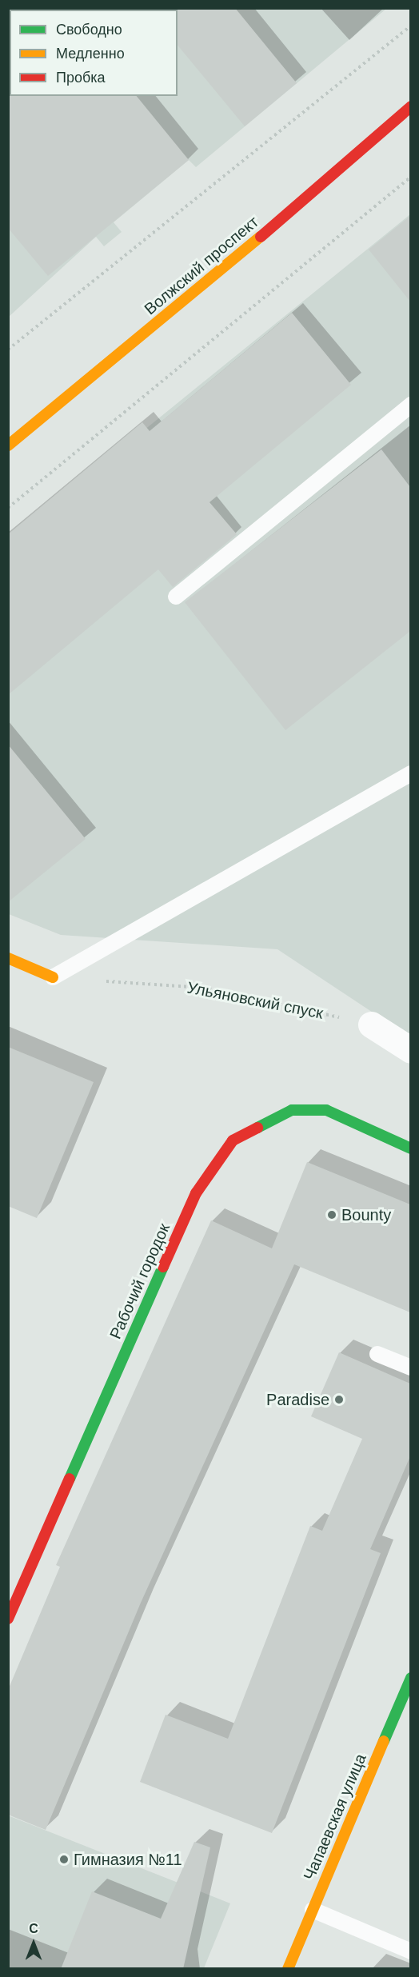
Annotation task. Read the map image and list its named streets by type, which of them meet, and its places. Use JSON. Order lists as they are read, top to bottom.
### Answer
{
  "streets": {
    "street": ["Волжский проспект", "Рабочий городок", "Чапаевская улица"],
    "path": ["Ульяновский спуск"]
  },
  "places": ["Bounty", "Paradise", "Гимназия №11"],
  "legend": ["Свободно", "Медленно", "Пробка"],
  "north": "top"
}
